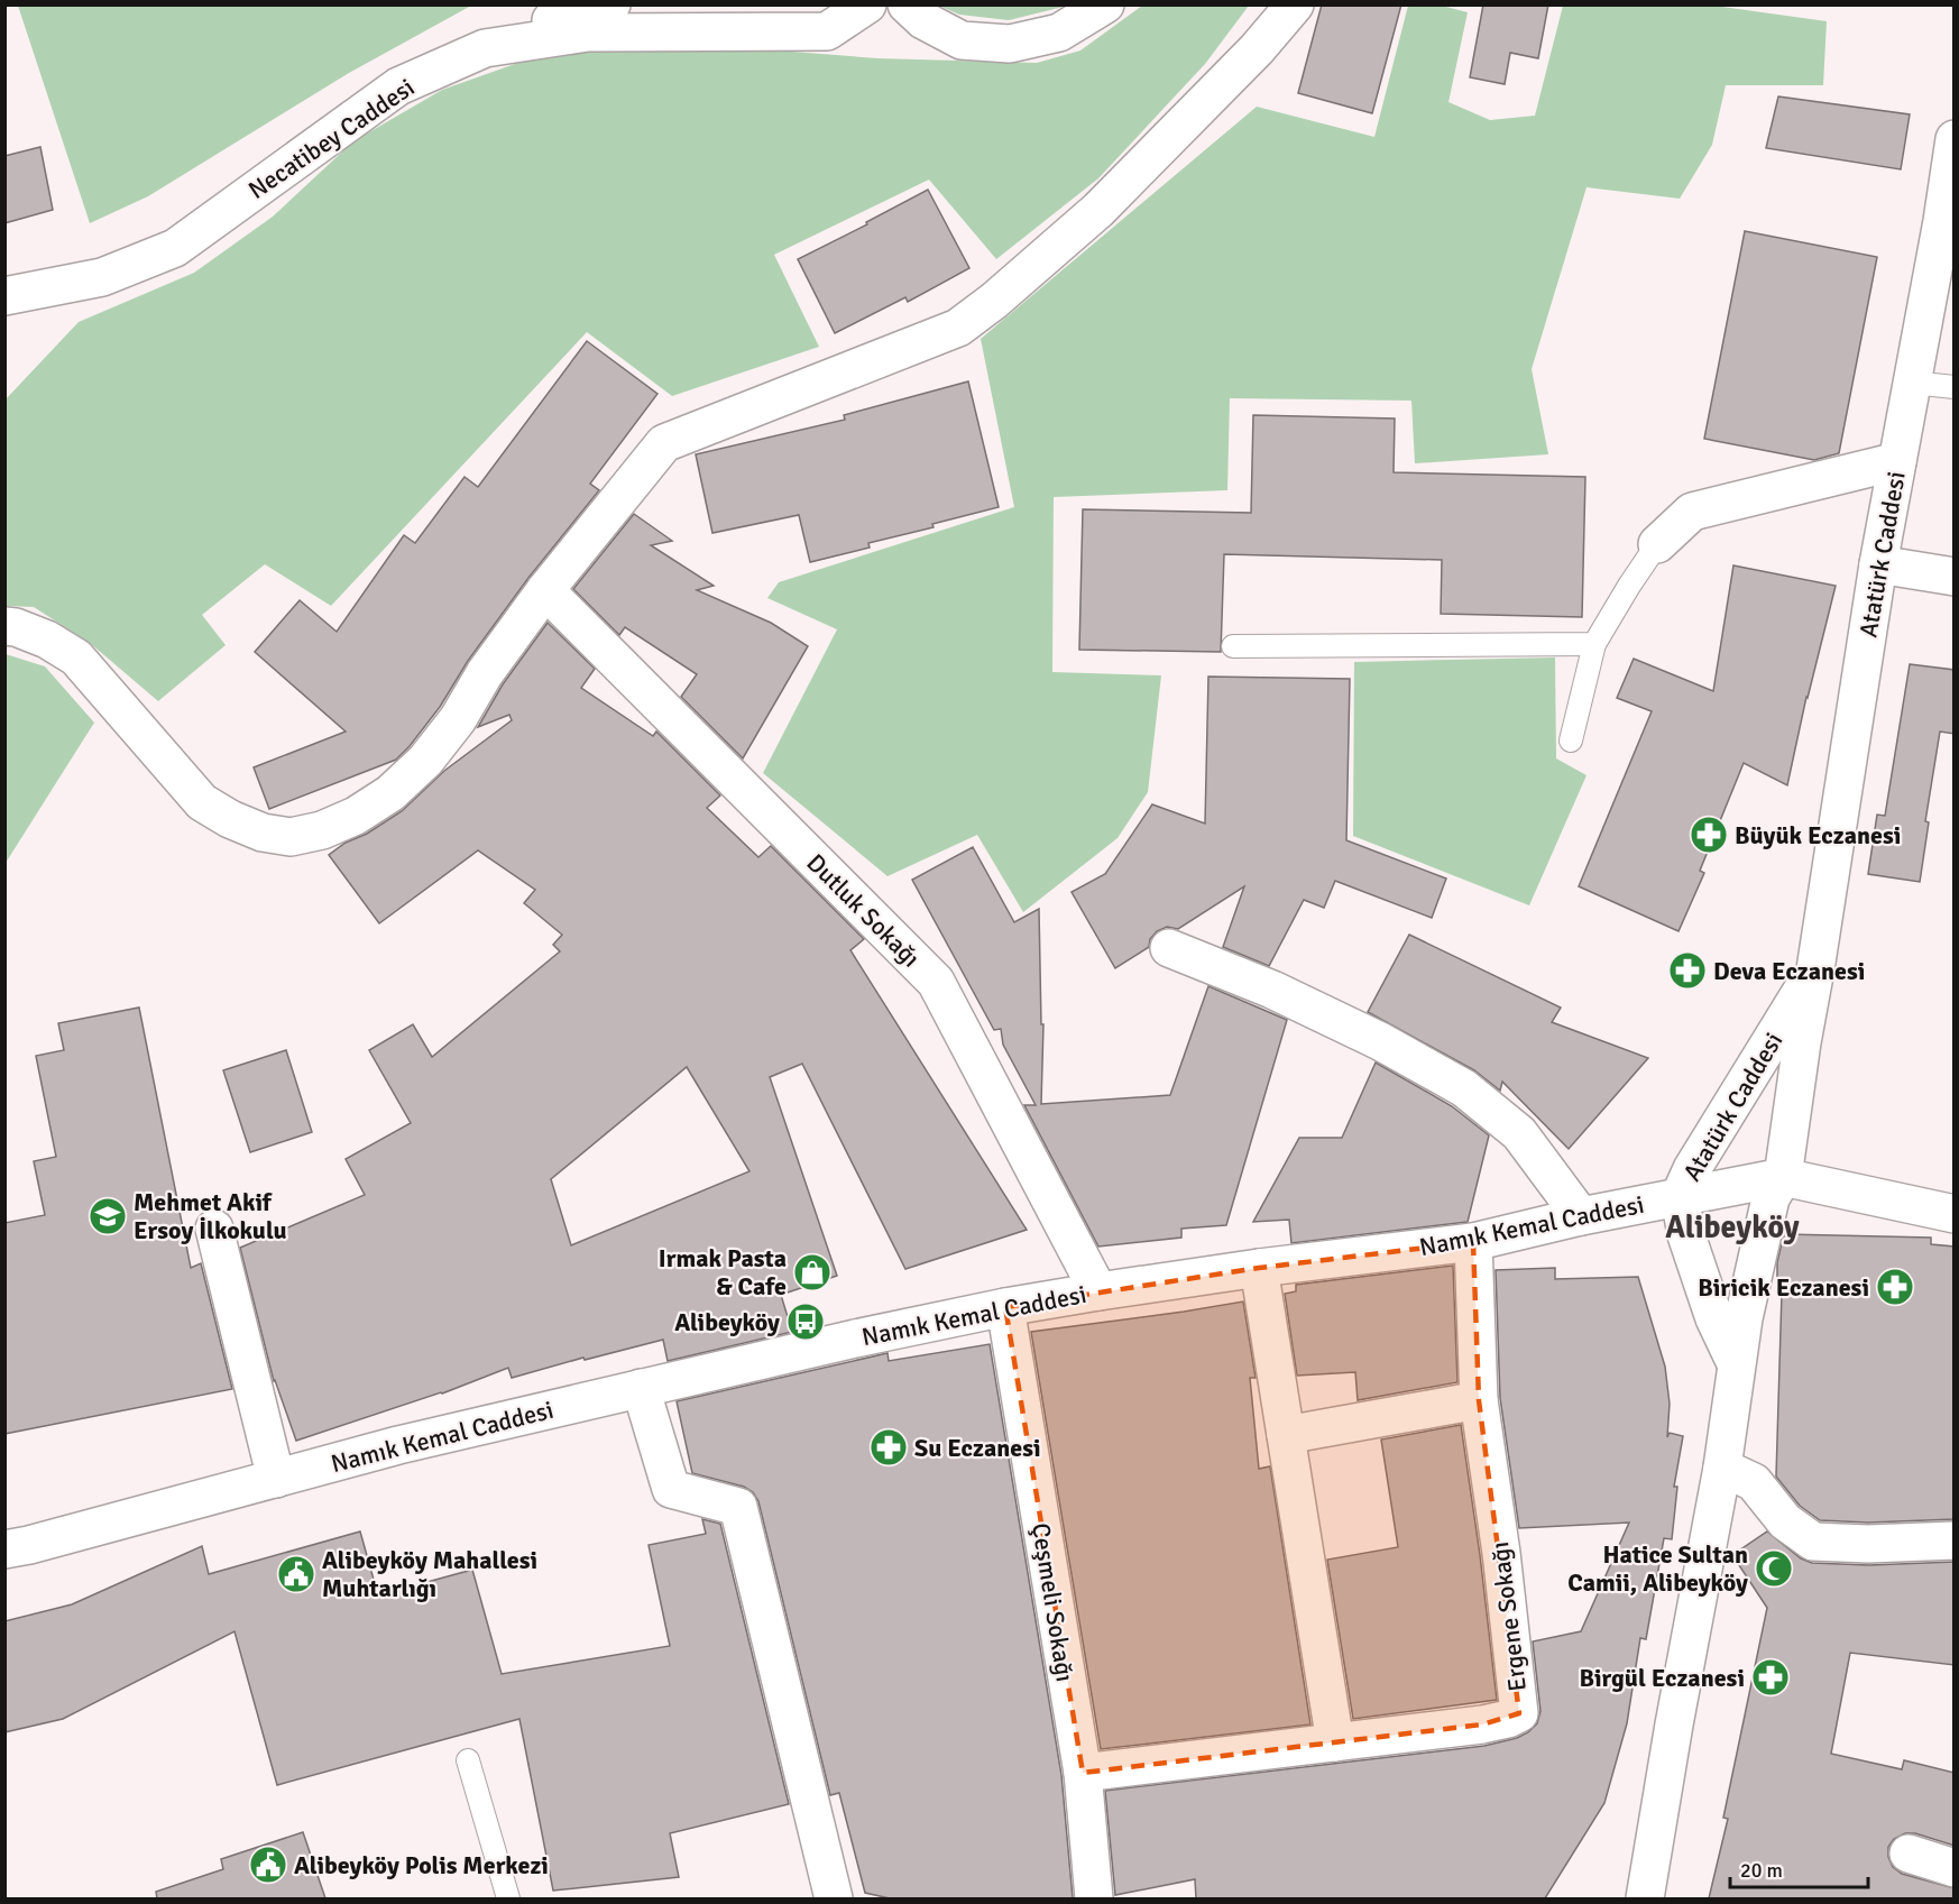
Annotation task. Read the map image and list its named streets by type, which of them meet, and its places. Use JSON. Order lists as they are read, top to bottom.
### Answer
{
  "streets": {
    "street": [
      "Necatibey Caddesi",
      "Atatürk Caddesi",
      "Dutluk Sokağı",
      "Namık Kemal Caddesi",
      "Çeşmeli Sokağı",
      "Ergene Sokağı"
    ]
  },
  "crossings": [
    ["Atatürk Caddesi", "Namık Kemal Caddesi"],
    ["Dutluk Sokağı", "Namık Kemal Caddesi"],
    ["Namık Kemal Caddesi", "Çeşmeli Sokağı"],
    ["Namık Kemal Caddesi", "Ergene Sokağı"],
    ["Çeşmeli Sokağı", "Ergene Sokağı"]
  ],
  "districts": ["Alibeyköy"],
  "places": {
    "pharmacy": [
      "Büyük Eczanesi",
      "Deva Eczanesi",
      "Biricik Eczanesi",
      "Su Eczanesi",
      "Birgül Eczanesi"
    ],
    "school or university": ["Mehmet Akif Ersoy İlkokulu"],
    "shop": ["Irmak Pasta & Cafe"],
    "bus stop": ["Alibeyköy"],
    "mosque": ["Hatice Sultan Camii, Alibeyköy"],
    "public building": ["Alibeyköy Mahallesi Muhtarlığı", "Alibeyköy Polis Merkezi"]
  },
  "scale_bar": "20 m"
}
